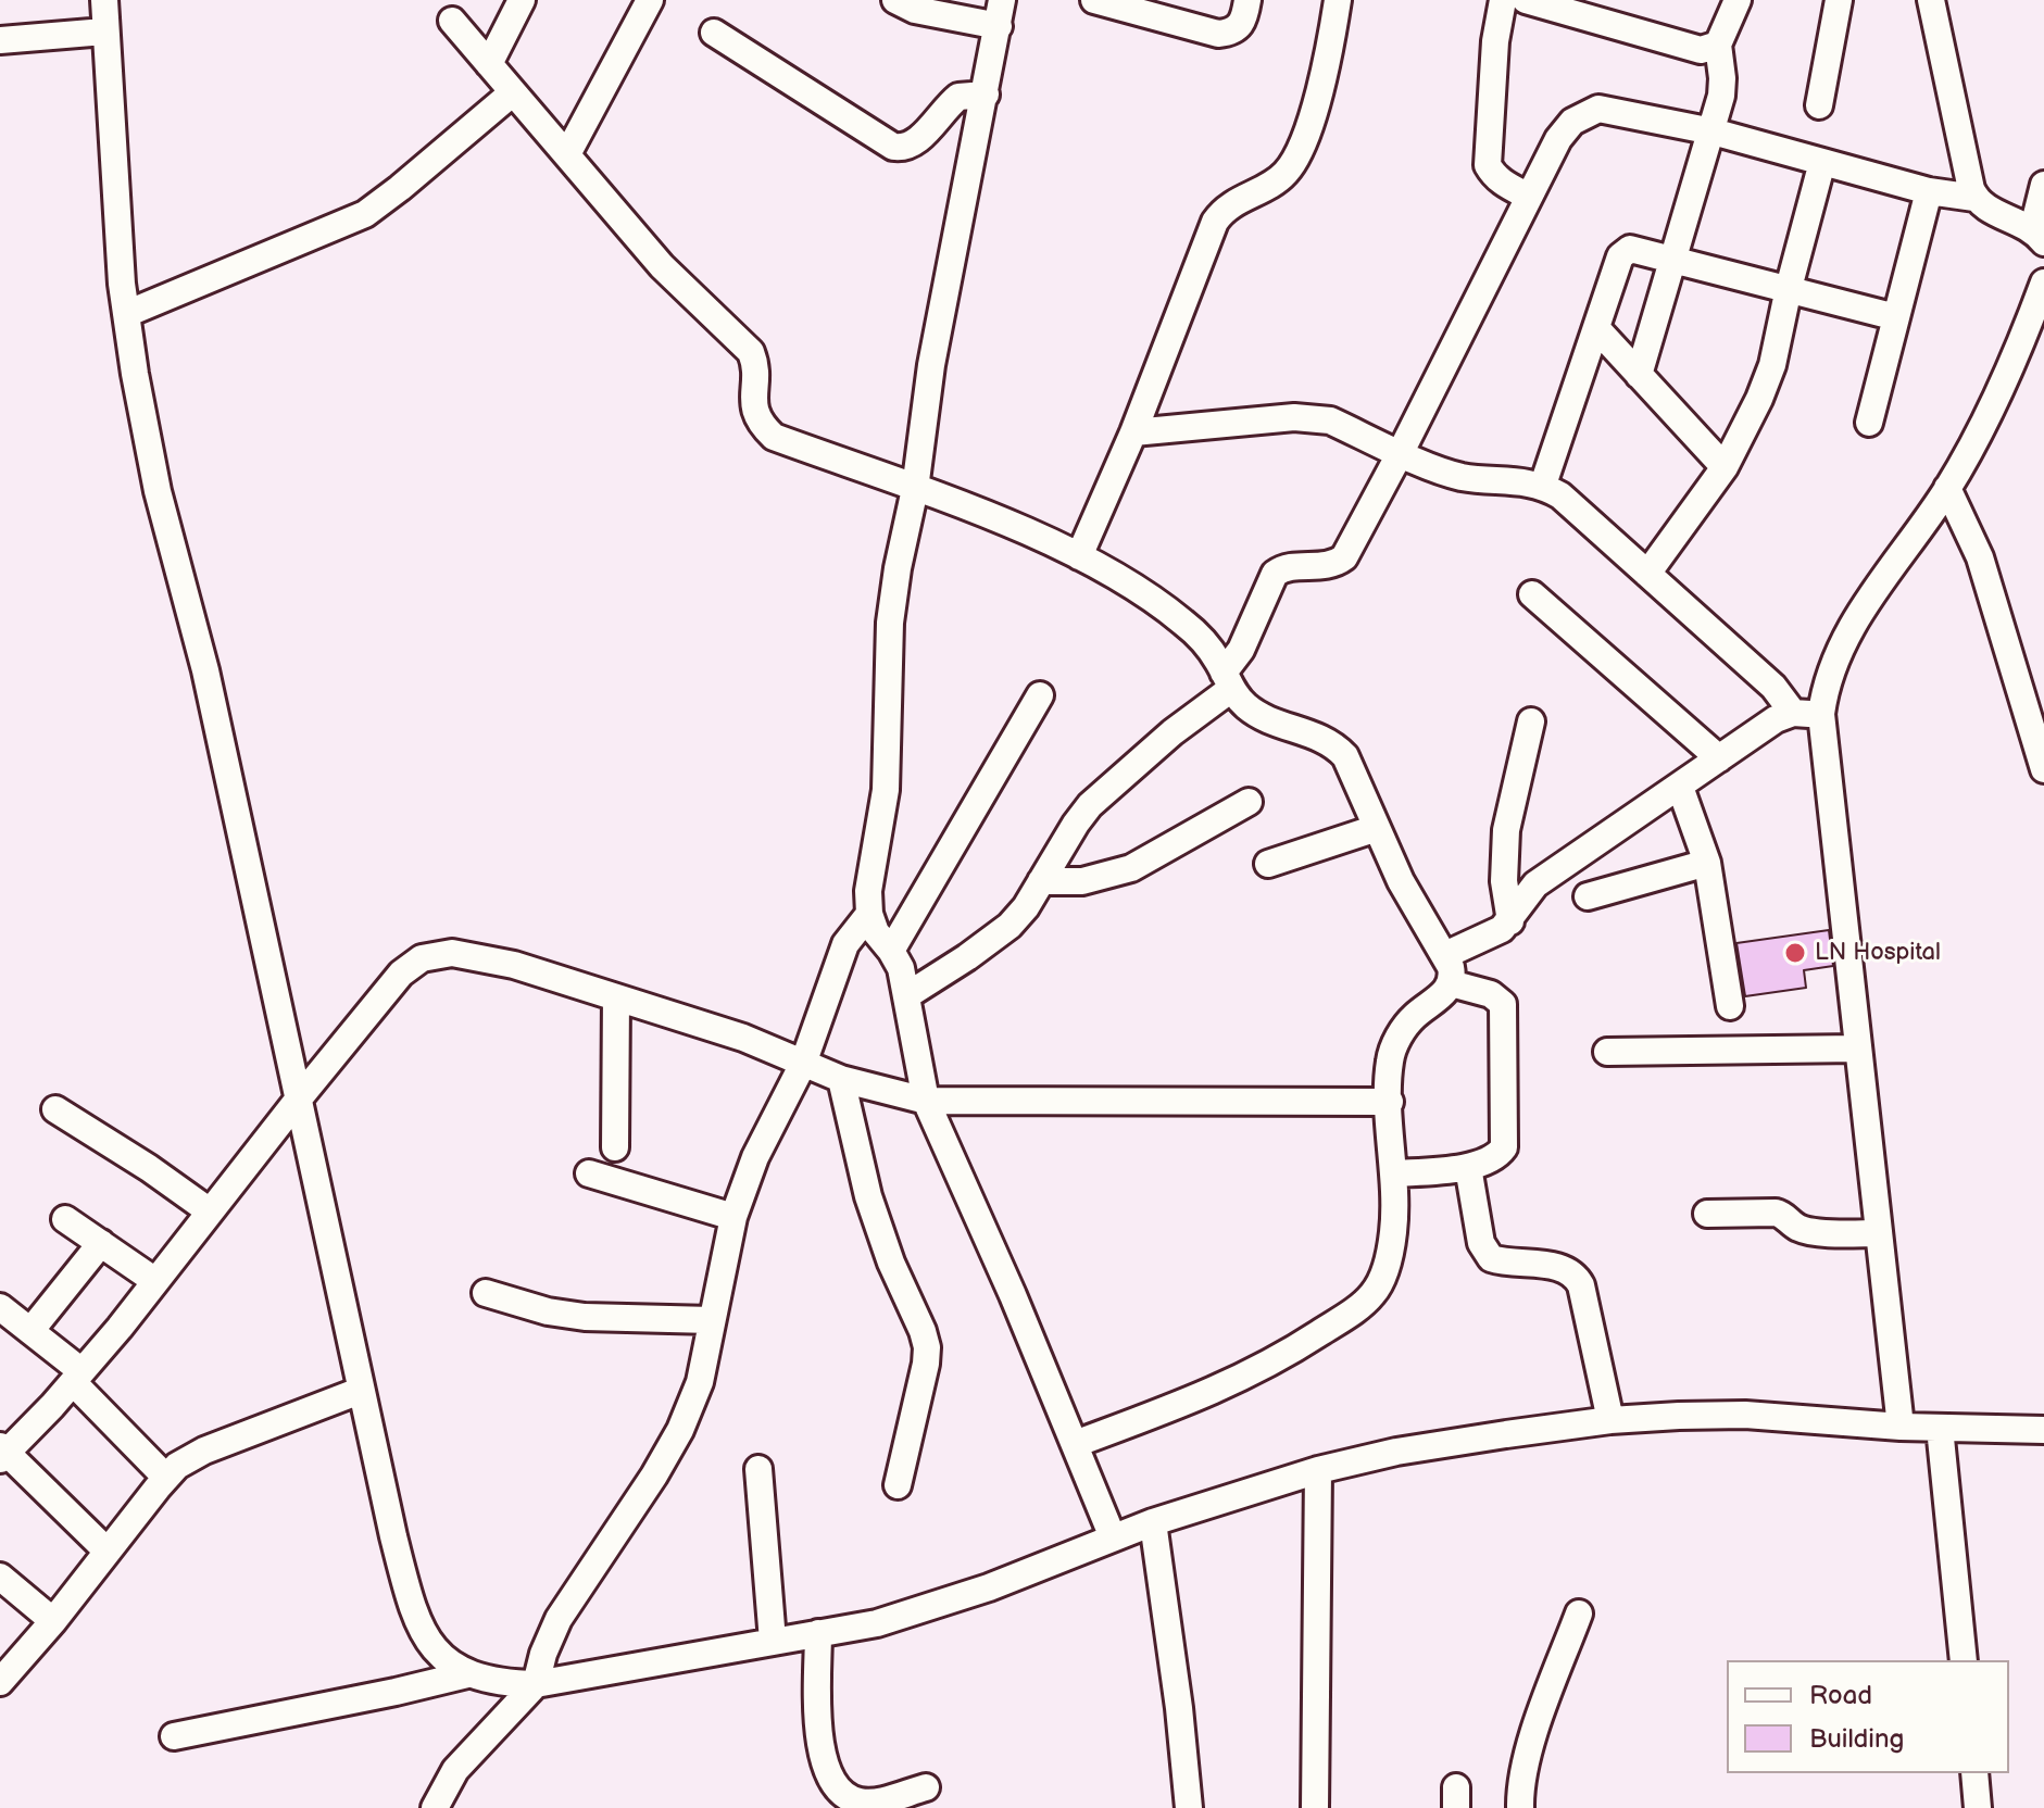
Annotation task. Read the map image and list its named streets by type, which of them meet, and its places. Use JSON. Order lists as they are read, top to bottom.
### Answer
{
  "places": ["LN Hospital"],
  "legend": ["Road", "Building"]
}
